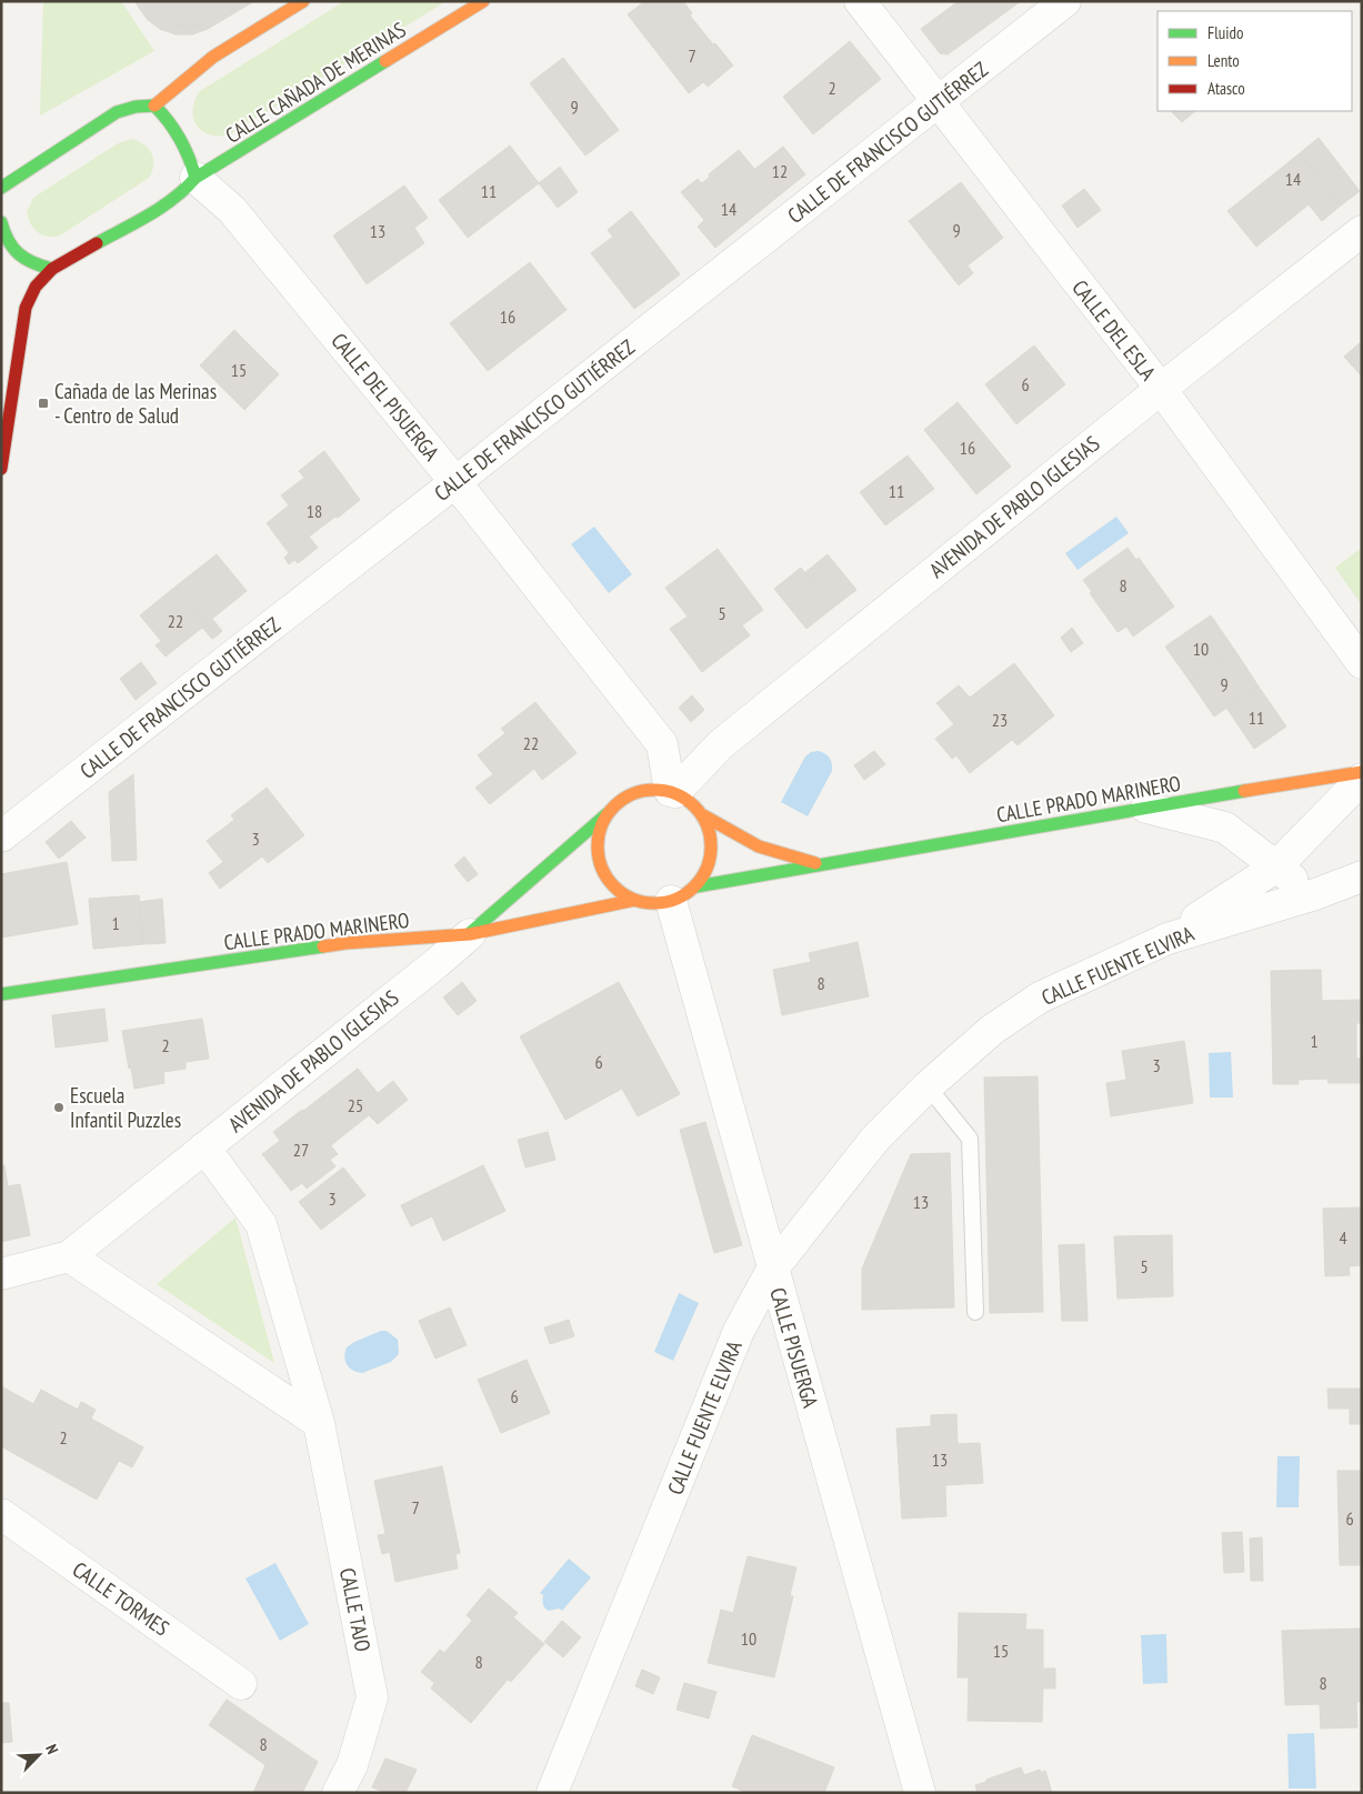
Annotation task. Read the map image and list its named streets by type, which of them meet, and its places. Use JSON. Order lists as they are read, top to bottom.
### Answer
{
  "streets": {
    "street": [
      "CALLE CAÑADA DE MERINAS",
      "CALLE DE FRANCISCO GUTIÉRREZ",
      "CALLE DEL ESLA",
      "CALLE DEL PISUERGA",
      "AVENIDA DE PABLO IGLESIAS",
      "CALLE PRADO MARINERO",
      "CALLE FUENTE ELVIRA",
      "CALLE PISUERGA",
      "CALLE TORMES",
      "CALLE TAJO"
    ]
  },
  "crossings": [
    ["CALLE CAÑADA DE MERINAS", "CALLE DEL PISUERGA"],
    ["CALLE DE FRANCISCO GUTIÉRREZ", "CALLE DEL ESLA"],
    ["CALLE DE FRANCISCO GUTIÉRREZ", "CALLE DEL PISUERGA"],
    ["CALLE DEL ESLA", "AVENIDA DE PABLO IGLESIAS"],
    ["CALLE DEL PISUERGA", "AVENIDA DE PABLO IGLESIAS"],
    ["CALLE DEL PISUERGA", "CALLE PRADO MARINERO"],
    ["CALLE DEL PISUERGA", "CALLE PISUERGA"],
    ["AVENIDA DE PABLO IGLESIAS", "CALLE PRADO MARINERO"],
    ["AVENIDA DE PABLO IGLESIAS", "CALLE PISUERGA"],
    ["AVENIDA DE PABLO IGLESIAS", "CALLE TAJO"],
    ["CALLE PRADO MARINERO", "CALLE PISUERGA"],
    ["CALLE FUENTE ELVIRA", "CALLE PISUERGA"]
  ],
  "places": {
    "transit": ["Cañada de las Merinas - Centro de Salud"],
    "other": ["Escuela Infantil Puzzles"]
  },
  "house_numbers": [
    "7",
    "2",
    "9",
    "12",
    "14",
    "11",
    "14",
    "9",
    "13",
    "16",
    "15",
    "6",
    "16",
    "11",
    "18",
    "8",
    "5",
    "22",
    "10",
    "9",
    "11",
    "23",
    "22",
    "3",
    "1",
    "8",
    "1",
    "2",
    "6",
    "3",
    "25",
    "27",
    "3",
    "13",
    "4",
    "5",
    "6",
    "2",
    "13",
    "7",
    "6",
    "10",
    "15",
    "8",
    "8",
    "8"
  ],
  "legend": ["Fluido", "Lento", "Atasco"],
  "north": "top right"
}
